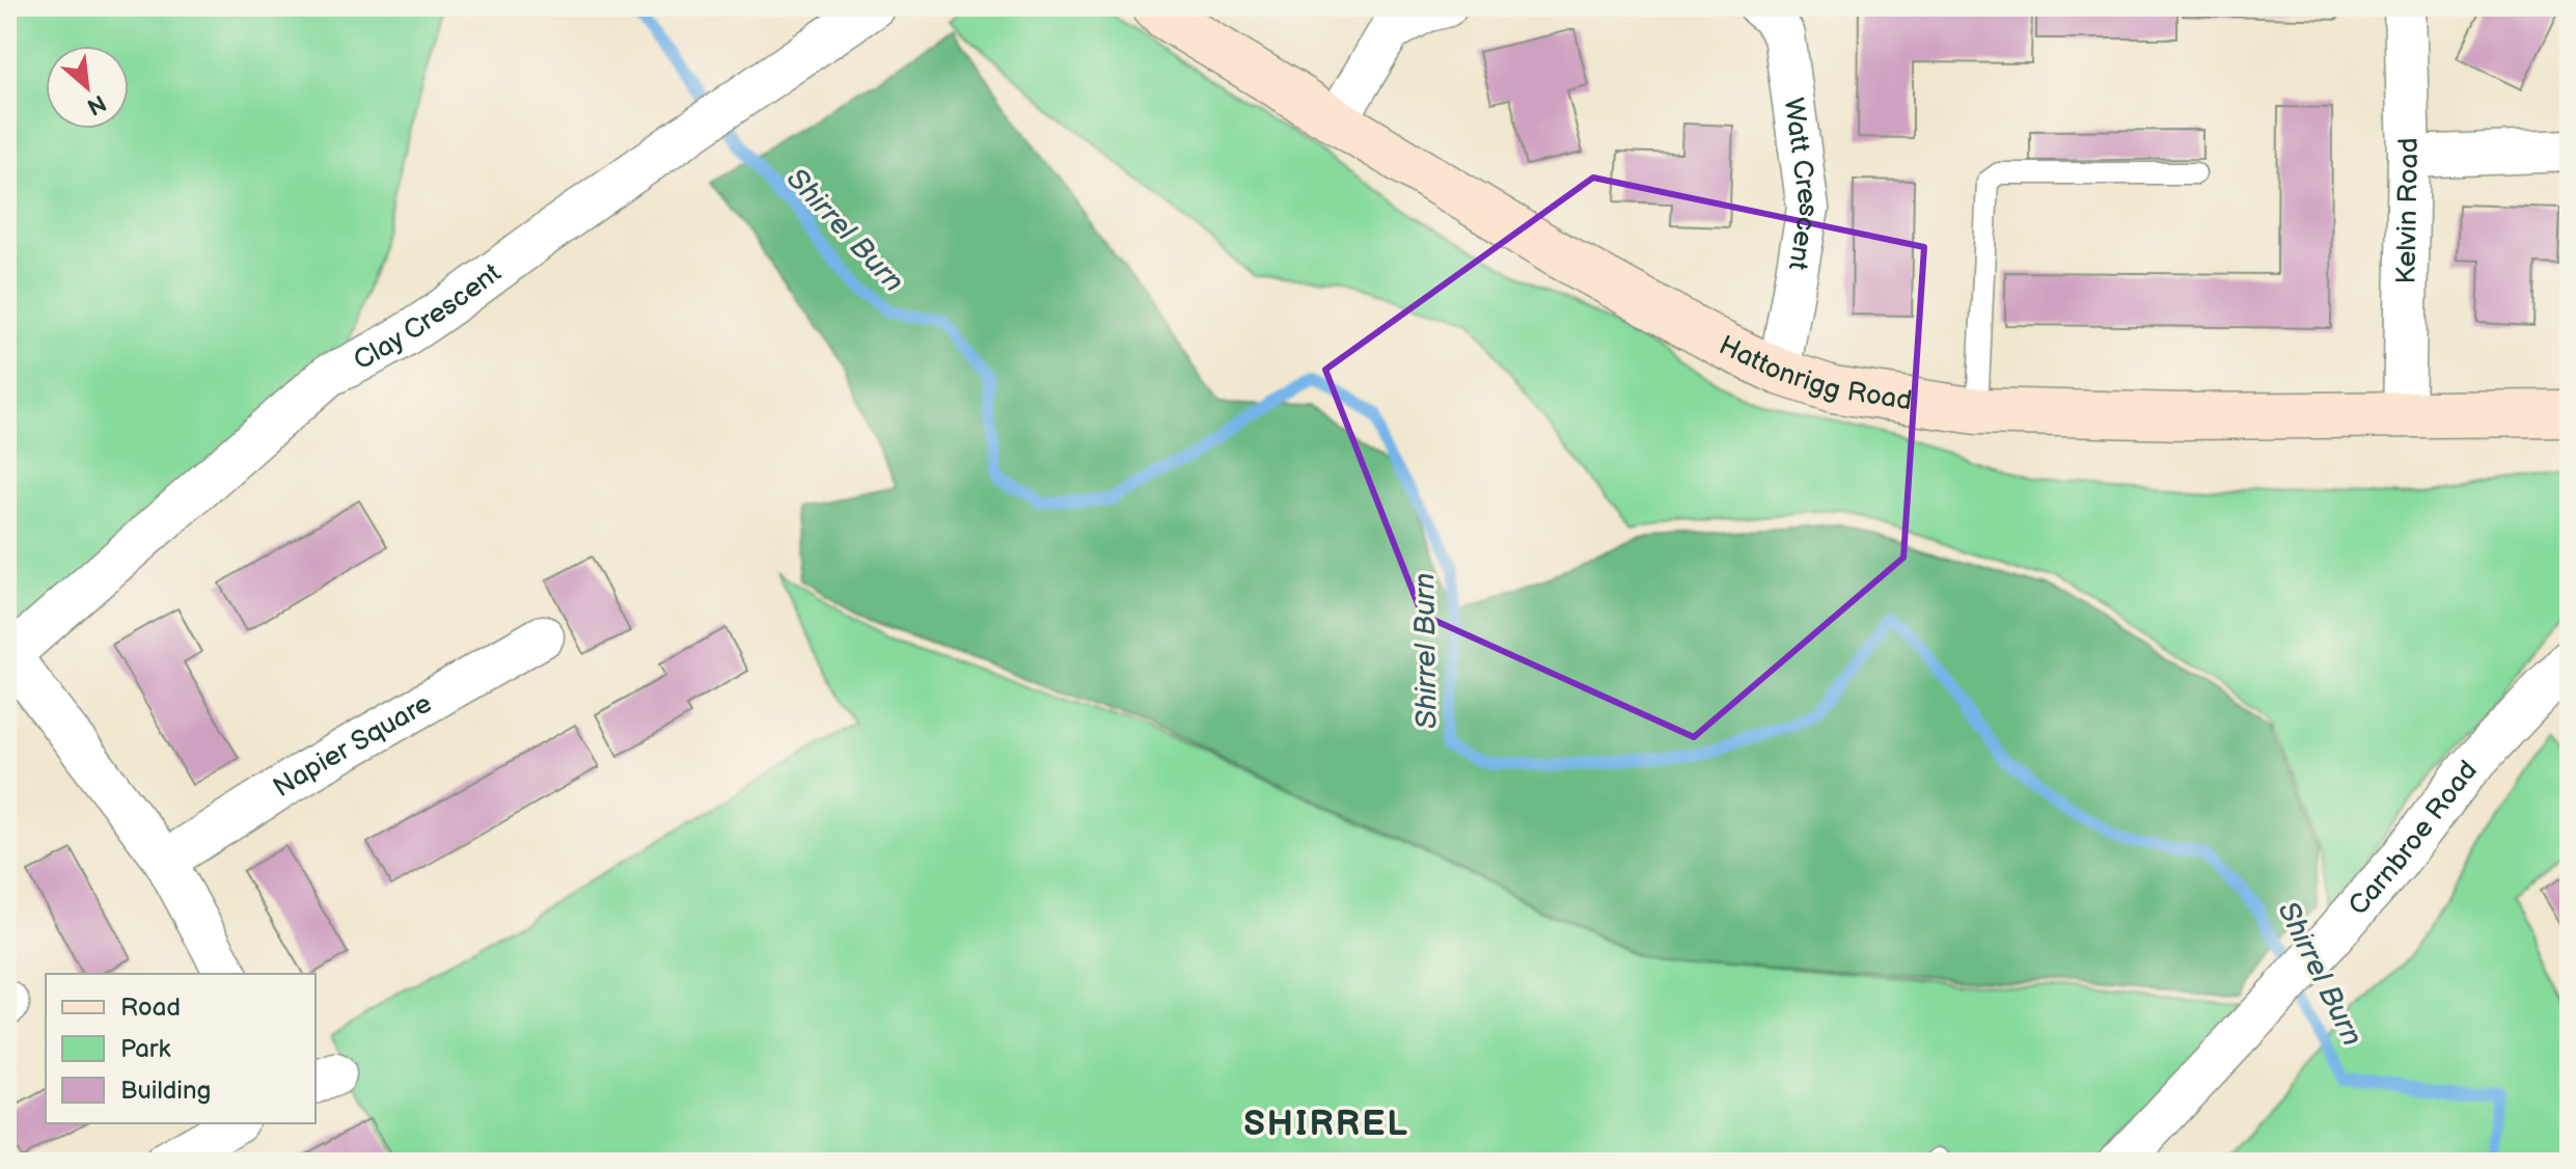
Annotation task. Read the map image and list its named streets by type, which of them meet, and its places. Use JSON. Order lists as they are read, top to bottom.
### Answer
{
  "streets": {
    "street": [
      "Watt Crescent",
      "Kelvin Road",
      "Clay Crescent",
      "Hattonrigg Road",
      "Napier Square",
      "Carnbroe Road"
    ]
  },
  "crossings": [
    ["Watt Crescent", "Hattonrigg Road"],
    ["Kelvin Road", "Hattonrigg Road"]
  ],
  "districts": ["SHIRREL"],
  "water": ["Shirrel Burn"],
  "legend": ["Road", "Park", "Building"],
  "north": "bottom right"
}
